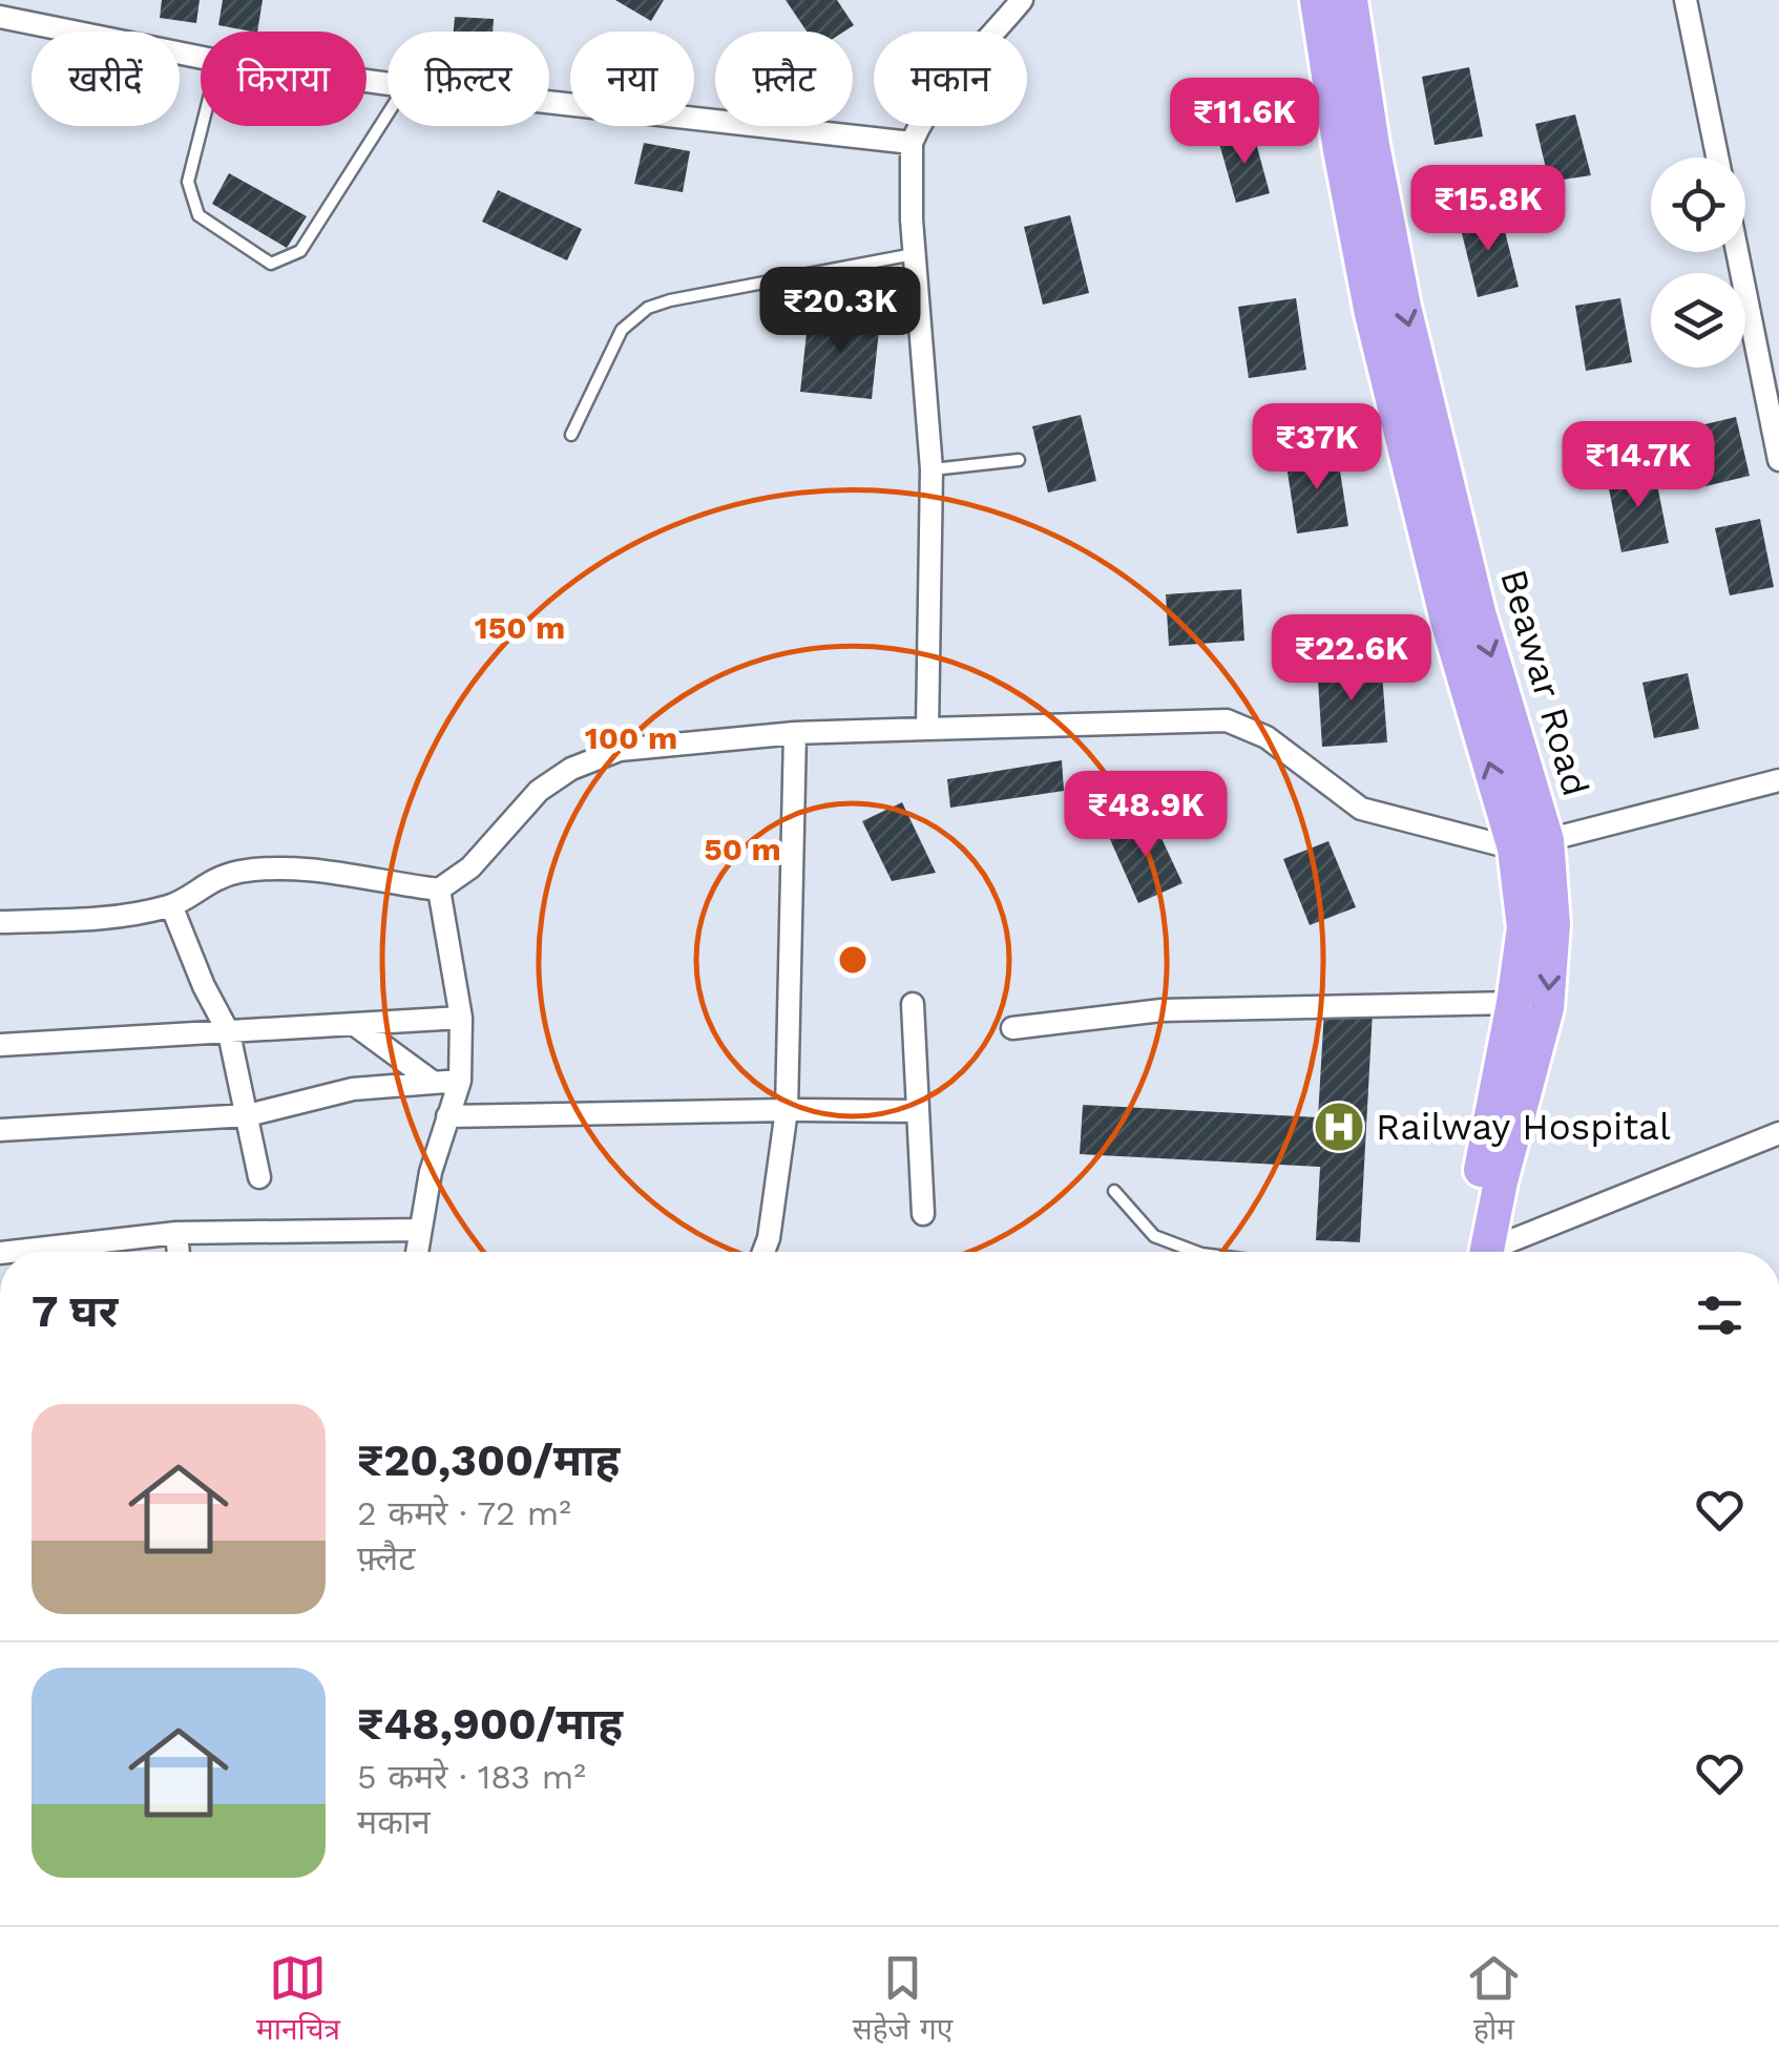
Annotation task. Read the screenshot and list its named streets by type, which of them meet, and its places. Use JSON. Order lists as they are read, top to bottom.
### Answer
{
  "streets": {
    "main road": ["Beawar Road"]
  },
  "places": {
    "hospital": ["Railway Hospital"]
  },
  "page": {
    "chip": [
      "खरीदें",
      "किराया",
      "फ़िल्टर",
      "नया",
      "फ़्लैट",
      "मकान"
    ],
    "price": [
      "₹11.6K",
      "₹15.8K",
      "₹20.3K",
      "₹37K",
      "₹14.7K",
      "₹22.6K",
      "₹48.9K"
    ],
    "heading": "7 घर",
    "list": [
      {
        "name": "₹20,300/माह",
        "note": "2 कमरे · 72 m² · फ़्लैट"
      },
      {
        "name": "₹48,900/माह",
        "note": "5 कमरे · 183 m² · मकान"
      }
    ],
    "tabs": ["मानचित्र", "सहेजे गए", "होम"]
  },
  "rings": ["150 m", "100 m", "50 m"]
}
